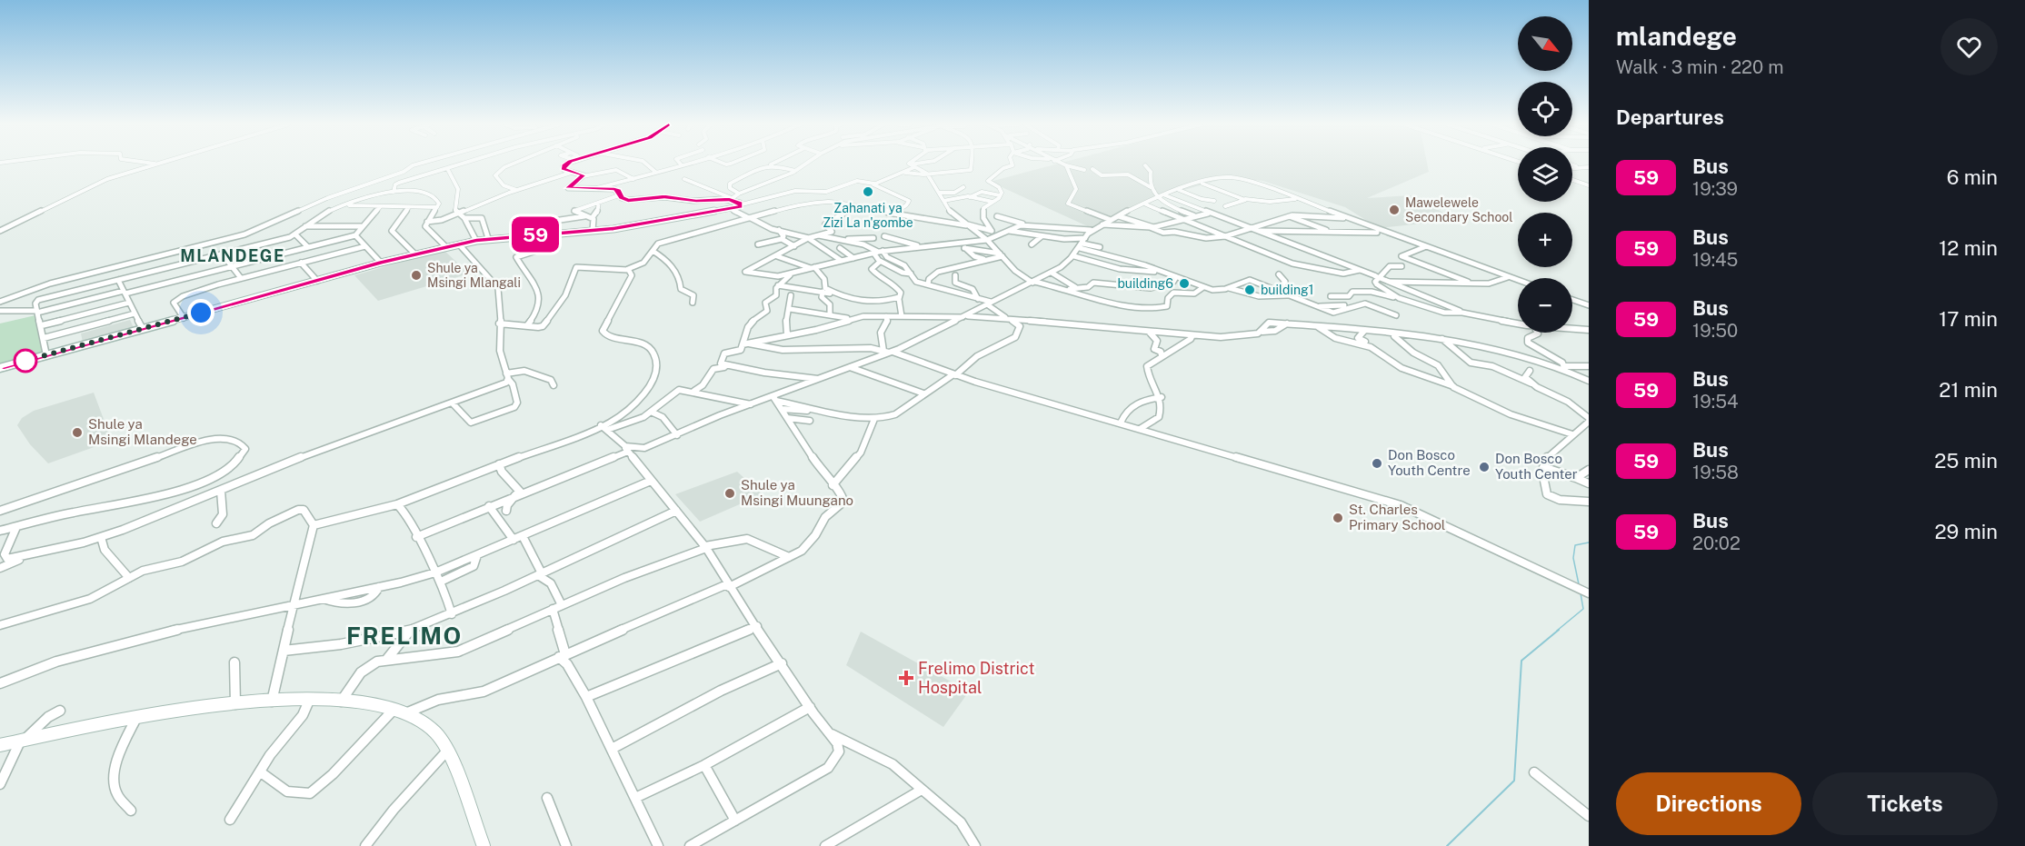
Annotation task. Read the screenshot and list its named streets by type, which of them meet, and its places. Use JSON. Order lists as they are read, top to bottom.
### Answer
{
  "districts": ["MLANDEGE", "FRELIMO"],
  "places": {
    "other": [
      "Zahanati ya Zizi La n'gombe",
      "Mawelewele Secondary School",
      "Shule ya Msingi Mlangali",
      "building6",
      "building1",
      "Shule ya Msingi Mlandege",
      "Don Bosco Youth Centre",
      "Don Bosco Youth Center",
      "Shule ya Msingi Muungano",
      "St. Charles Primary School"
    ],
    "health": ["Frelimo District Hospital"]
  },
  "lines": ["bus line 59"],
  "north": "bottom right",
  "page": {
    "on_map": "59",
    "heading": [
      ["mlandege", "Walk · 3 min · 220 m"],
      "Departures"
    ],
    "map_buttons": ["+", "−"],
    "list": [
      {
        "mark": "59",
        "name": "Bus",
        "note": "19:39",
        "value": "6 min"
      },
      {
        "mark": "59",
        "name": "Bus",
        "note": "19:45",
        "value": "12 min"
      },
      {
        "mark": "59",
        "name": "Bus",
        "note": "19:50",
        "value": "17 min"
      },
      {
        "mark": "59",
        "name": "Bus",
        "note": "19:54",
        "value": "21 min"
      },
      {
        "mark": "59",
        "name": "Bus",
        "note": "19:58",
        "value": "25 min"
      },
      {
        "mark": "59",
        "name": "Bus",
        "note": "20:02",
        "value": "29 min"
      }
    ],
    "buttons": ["Directions", "Tickets"]
  }
}
